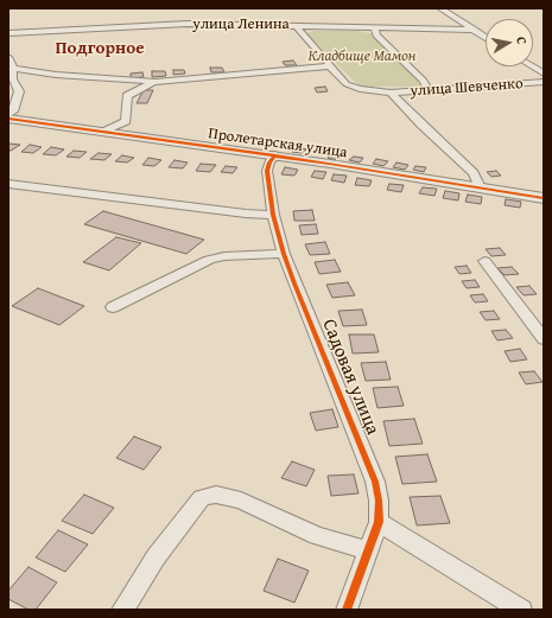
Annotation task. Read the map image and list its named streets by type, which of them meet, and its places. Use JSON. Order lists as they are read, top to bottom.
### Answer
{
  "streets": {
    "street": [
      "улица Ленина",
      "улица Шевченко",
      "Пролетарская улица",
      "Садовая улица"
    ]
  },
  "crossings": [
    ["улица Ленина", "улица Шевченко"],
    ["улица Шевченко", "Пролетарская улица"],
    ["Пролетарская улица", "Садовая улица"]
  ],
  "districts": ["Подгорное"],
  "parks": ["Кладбище Мамон"],
  "north": "right"
}
